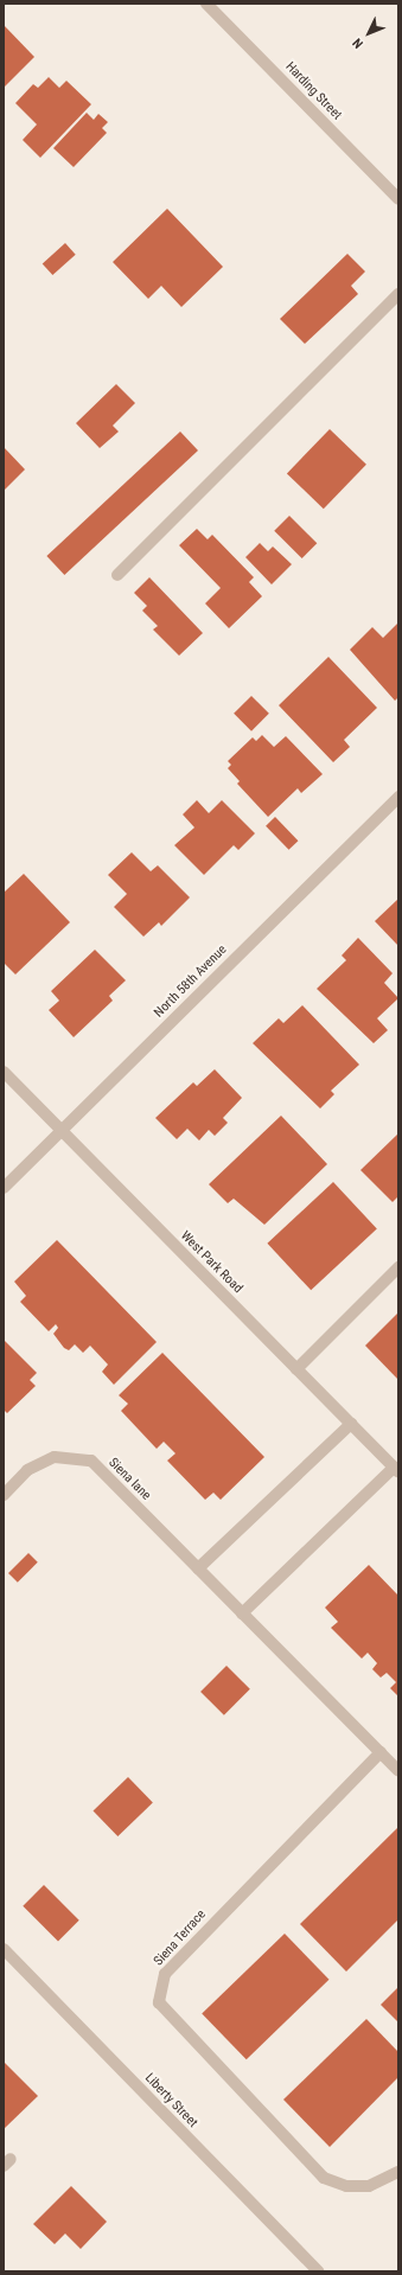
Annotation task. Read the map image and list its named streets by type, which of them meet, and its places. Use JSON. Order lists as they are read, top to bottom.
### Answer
{
  "streets": {
    "street": [
      "Harding Street",
      "North 58th Avenue",
      "West Park Road",
      "Siena lane",
      "Siena Terrace",
      "Liberty Street"
    ]
  },
  "crossings": [
    ["North 58th Avenue", "West Park Road"],
    ["Siena lane", "Siena Terrace"]
  ],
  "north": "bottom left"
}
